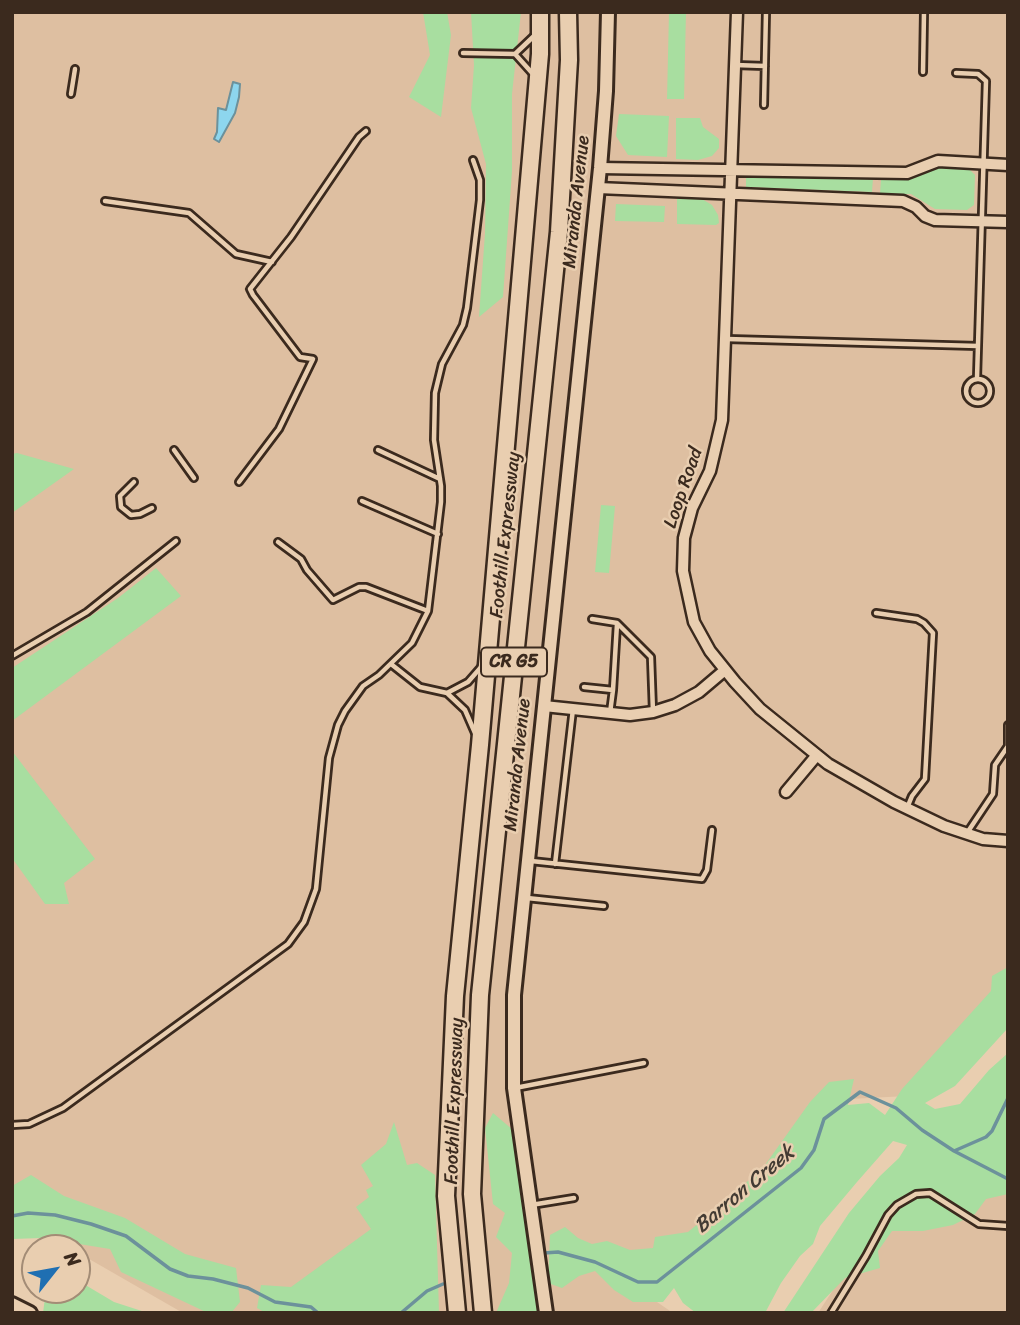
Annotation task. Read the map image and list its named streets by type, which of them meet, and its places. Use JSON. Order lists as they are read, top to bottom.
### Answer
{
  "streets": {
    "highway": ["Foothill Expressway", "CR G5"],
    "street": ["Miranda Avenue", "Loop Road"]
  },
  "water": ["Barron Creek"],
  "north": "top right"
}
